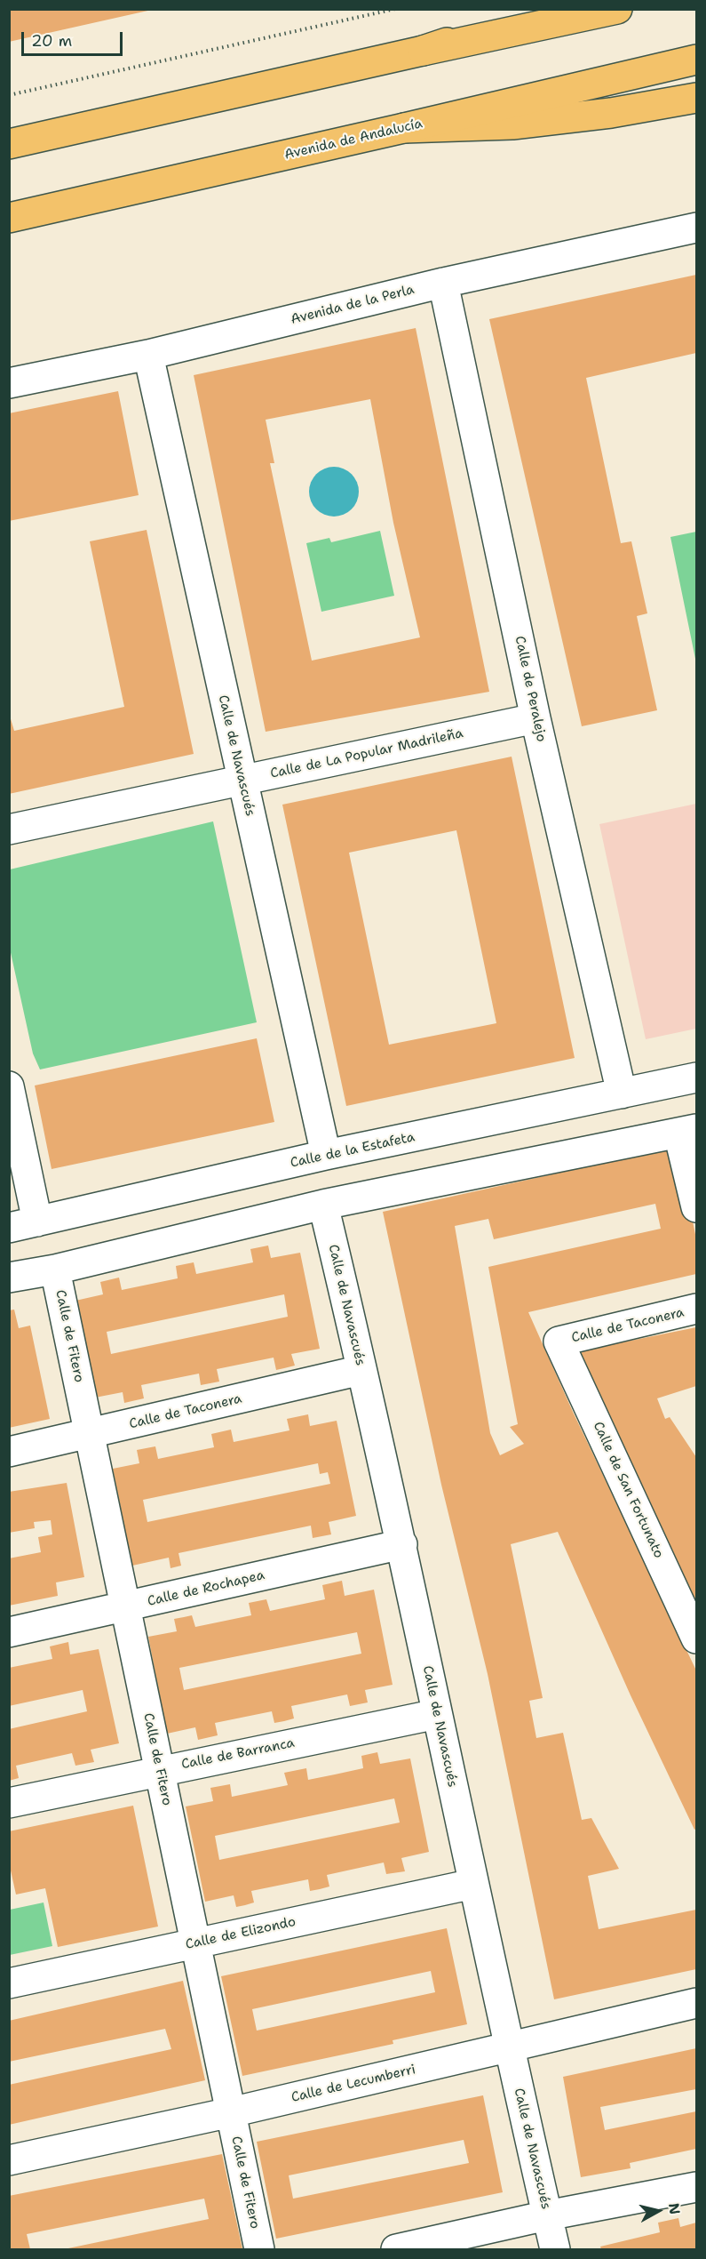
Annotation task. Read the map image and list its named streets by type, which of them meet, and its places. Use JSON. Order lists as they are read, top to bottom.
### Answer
{
  "streets": {
    "main road": ["Avenida de Andalucía"],
    "street": [
      "Avenida de la Perla",
      "Calle de Peralejo",
      "Calle de La Popular Madrileña",
      "Calle de Navascués",
      "Calle de la Estafeta",
      "Calle de Taconera",
      "Calle de Fitero",
      "Calle de San Fortunato",
      "Calle de Rochapea",
      "Calle de Barranca",
      "Calle de Elizondo",
      "Calle de Lecumberri"
    ]
  },
  "crossings": [
    ["Avenida de la Perla", "Calle de Peralejo"],
    ["Avenida de la Perla", "Calle de Navascués"],
    ["Calle de Peralejo", "Calle de La Popular Madrileña"],
    ["Calle de Peralejo", "Calle de la Estafeta"],
    ["Calle de La Popular Madrileña", "Calle de Navascués"],
    ["Calle de Navascués", "Calle de la Estafeta"],
    ["Calle de Navascués", "Calle de Taconera"],
    ["Calle de Navascués", "Calle de Rochapea"],
    ["Calle de Navascués", "Calle de Barranca"],
    ["Calle de Navascués", "Calle de Elizondo"],
    ["Calle de Navascués", "Calle de Lecumberri"],
    ["Calle de Taconera", "Calle de Fitero"],
    ["Calle de Taconera", "Calle de San Fortunato"],
    ["Calle de Fitero", "Calle de Rochapea"],
    ["Calle de Fitero", "Calle de Barranca"],
    ["Calle de Fitero", "Calle de Elizondo"],
    ["Calle de Fitero", "Calle de Lecumberri"]
  ],
  "scale_bar": "20 m",
  "north": "right"
}
